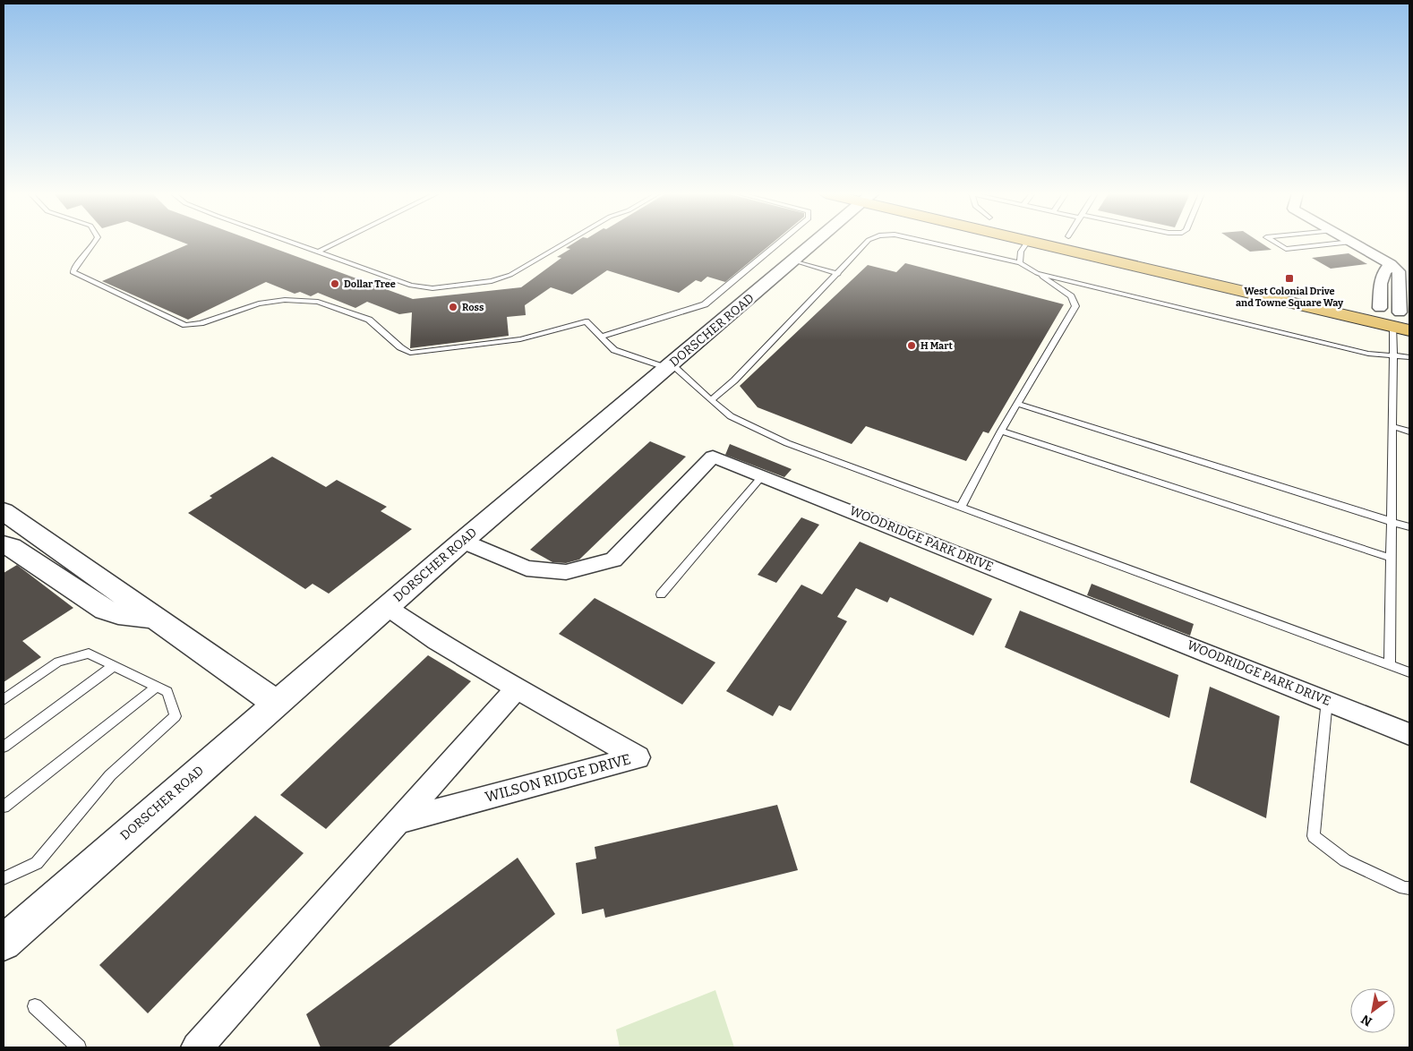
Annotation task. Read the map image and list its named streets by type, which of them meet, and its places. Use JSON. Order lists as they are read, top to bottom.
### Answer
{
  "streets": {
    "street": ["DORSCHER ROAD", "WOODRIDGE PARK DRIVE", "WILSON RIDGE DRIVE"]
  },
  "crossings": [
    ["DORSCHER ROAD", "WOODRIDGE PARK DRIVE"],
    ["DORSCHER ROAD", "WILSON RIDGE DRIVE"]
  ],
  "places": {
    "transit": ["West Colonial Drive and Towne Square Way"],
    "other": ["Dollar Tree", "Ross", "H Mart"]
  },
  "north": "bottom left"
}
